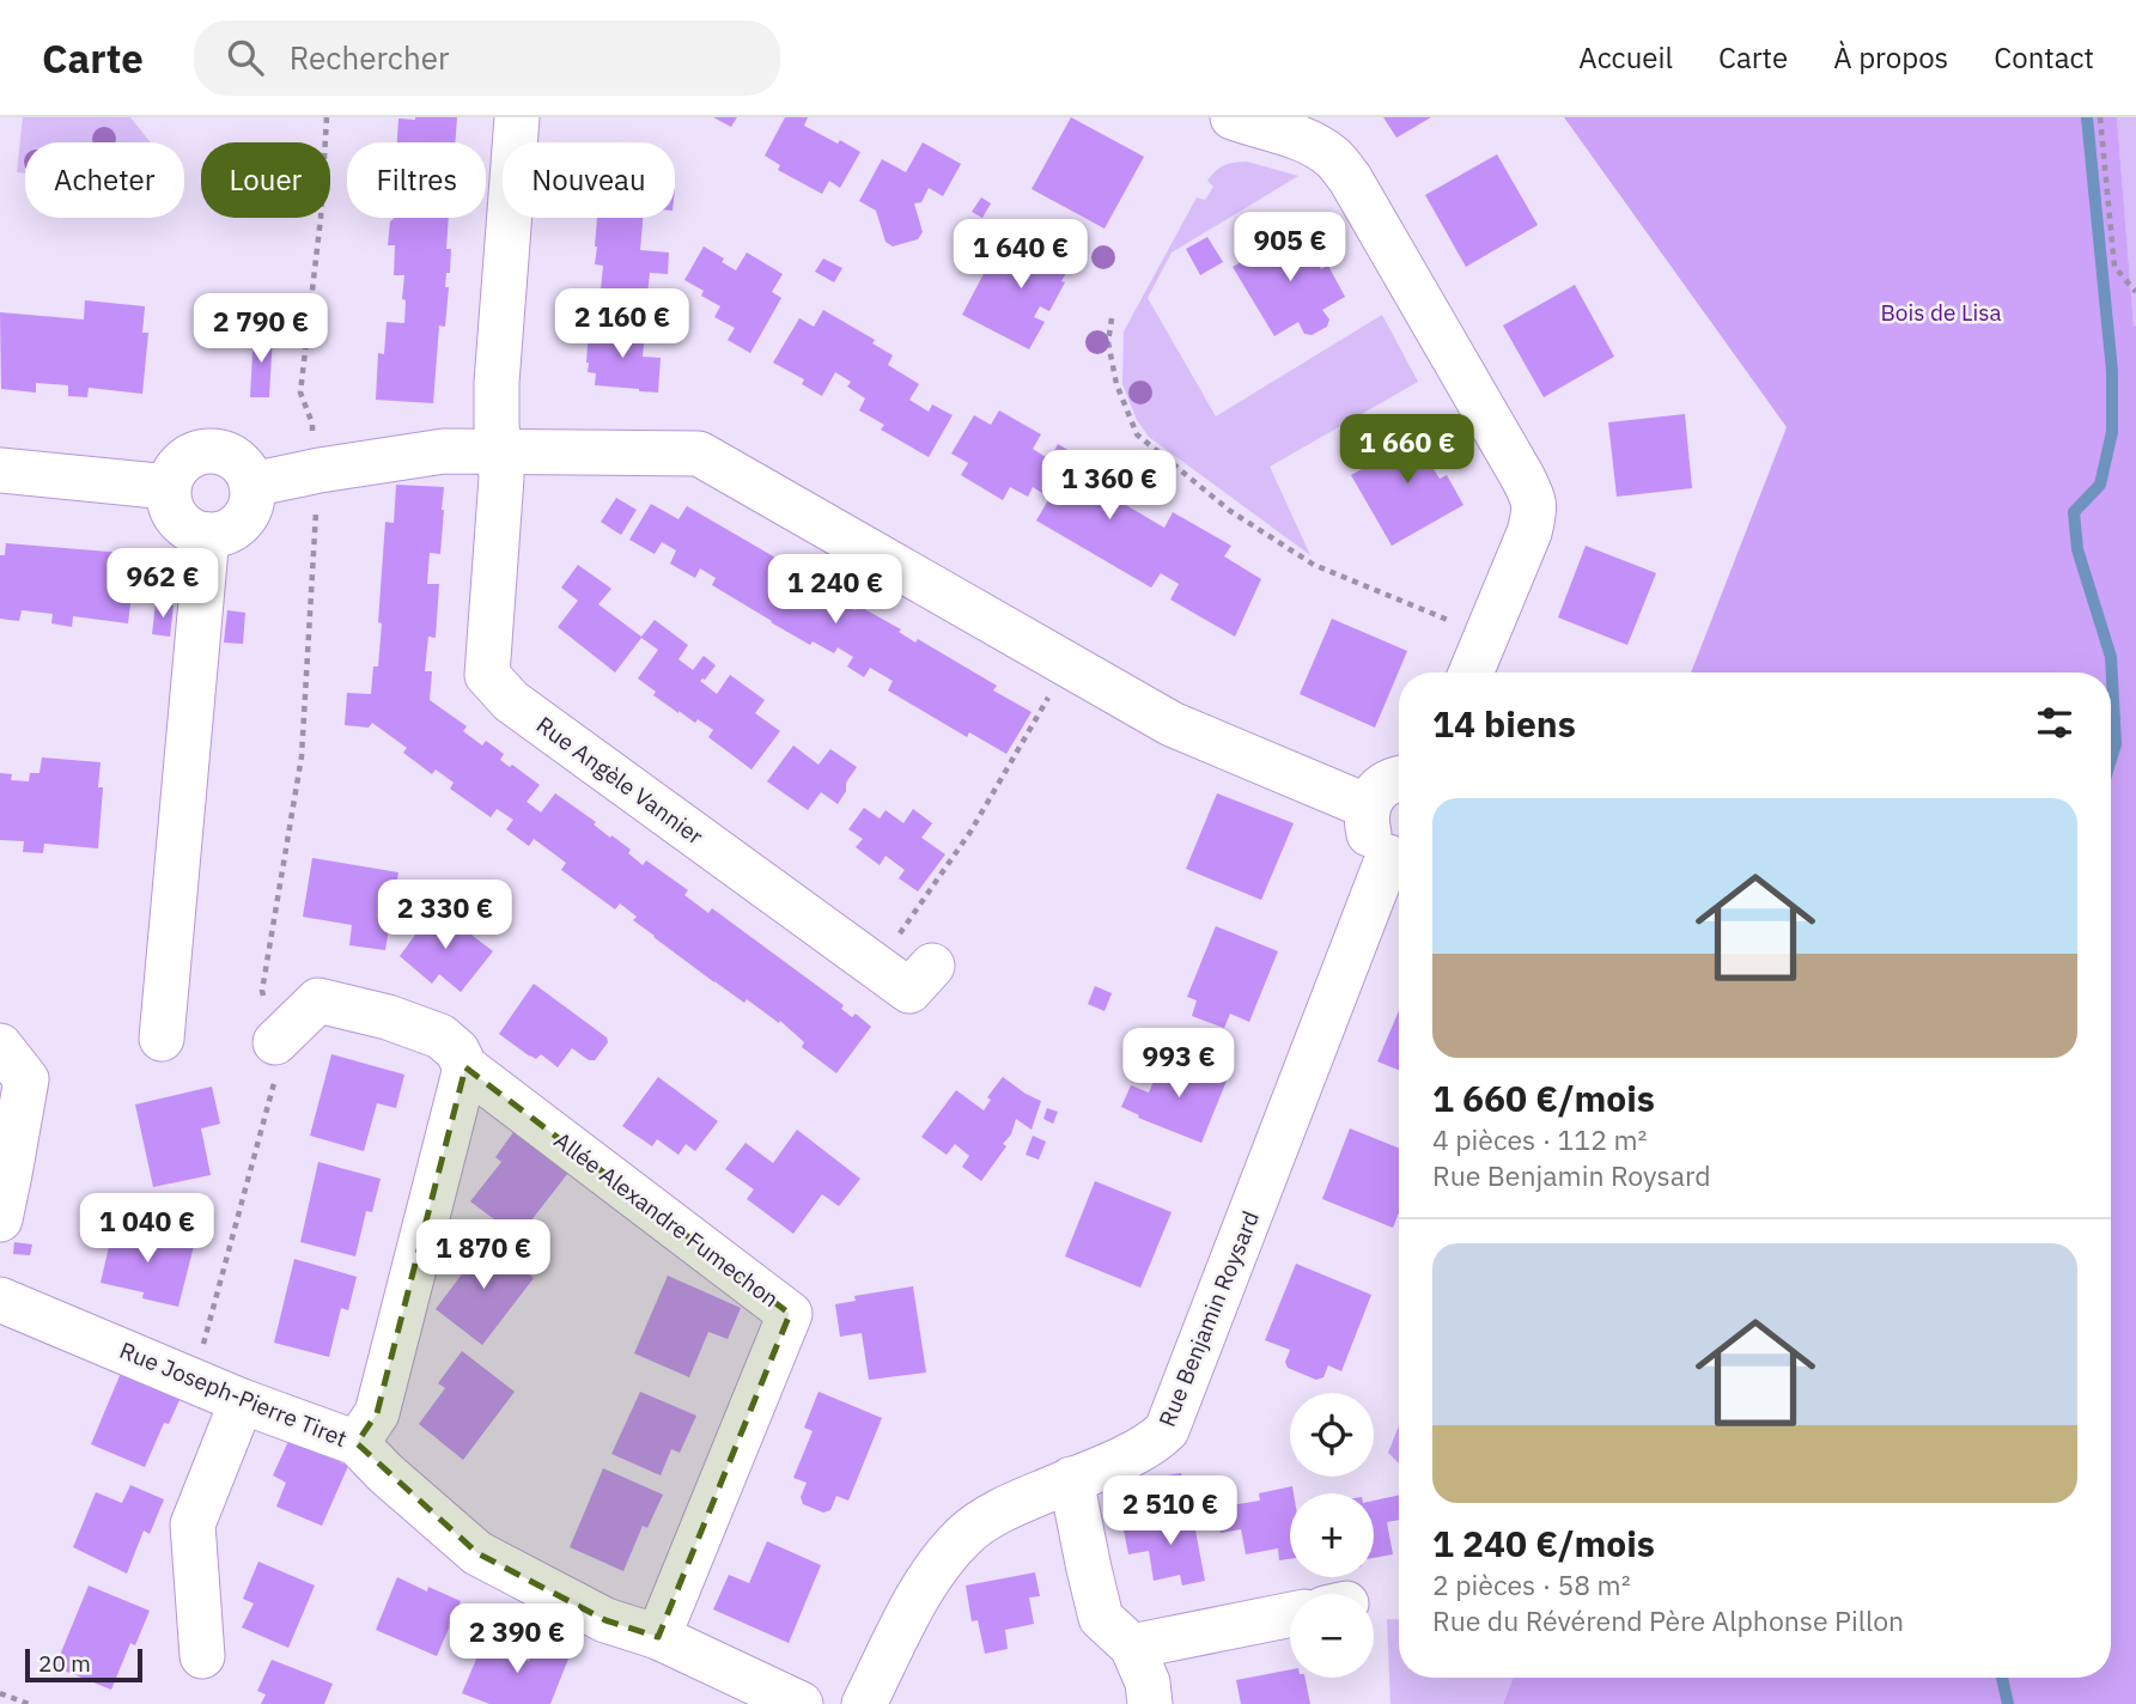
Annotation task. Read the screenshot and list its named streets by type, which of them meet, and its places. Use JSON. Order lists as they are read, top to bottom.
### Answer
{
  "streets": {
    "street": [
      "Rue Angèle Vannier",
      "Allée Alexandre Fumechon",
      "Rue Benjamin Roysard",
      "Rue Joseph-Pierre Tiret"
    ]
  },
  "crossings": [
    ["Allée Alexandre Fumechon", "Rue Joseph-Pierre Tiret"]
  ],
  "parks": ["Bois de Lisa"],
  "scale_bar": "20 m",
  "page": {
    "header": "Carte",
    "search": "Rechercher",
    "nav": [
      "Accueil",
      "Carte",
      "À propos",
      "Contact"
    ],
    "chip": [
      "Acheter",
      "Louer",
      "Filtres",
      "Nouveau"
    ],
    "price": [
      "905 €",
      "1 640 €",
      "2 160 €",
      "2 790 €",
      "1 660 €",
      "1 360 €",
      "962 €",
      "1 240 €",
      "2 330 €",
      "993 €",
      "1 040 €",
      "1 870 €",
      "2 510 €",
      "2 390 €"
    ],
    "heading": "14 biens",
    "list": [
      {
        "name": "1 660 €/mois",
        "note": "4 pièces · 112 m² · Rue Benjamin Roysard"
      },
      {
        "name": "1 240 €/mois",
        "note": "2 pièces · 58 m² · Rue du Révérend Père Alphonse Pillon"
      }
    ],
    "map_buttons": ["+", "−"],
    "scale": "20 m"
  }
}
